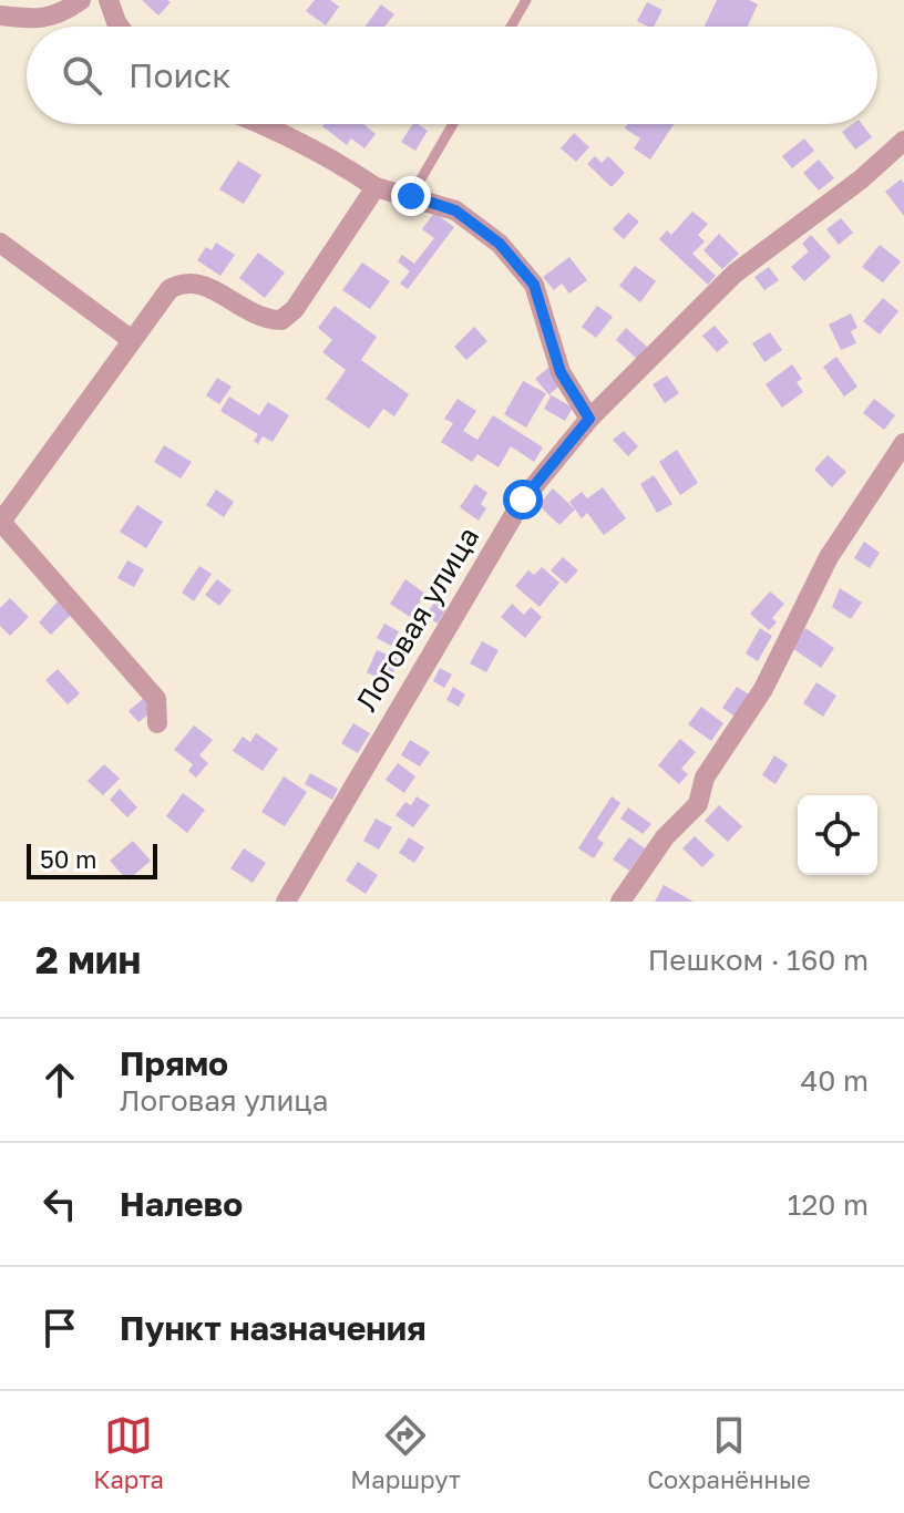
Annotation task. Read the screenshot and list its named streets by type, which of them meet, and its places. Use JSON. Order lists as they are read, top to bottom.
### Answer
{
  "streets": {
    "street": ["Логовая улица"]
  },
  "scale_bar": "50 m",
  "page": {
    "search": "Поиск",
    "scale": "50 m",
    "heading": ["2 мин", "Пешком · 160 m"],
    "list": [
      ["Прямо", "Логовая улица", "40 m"],
      ["Налево", "120 m"],
      "Пункт назначения"
    ],
    "nav": ["Карта", "Маршрут", "Сохранённые"]
  }
}
